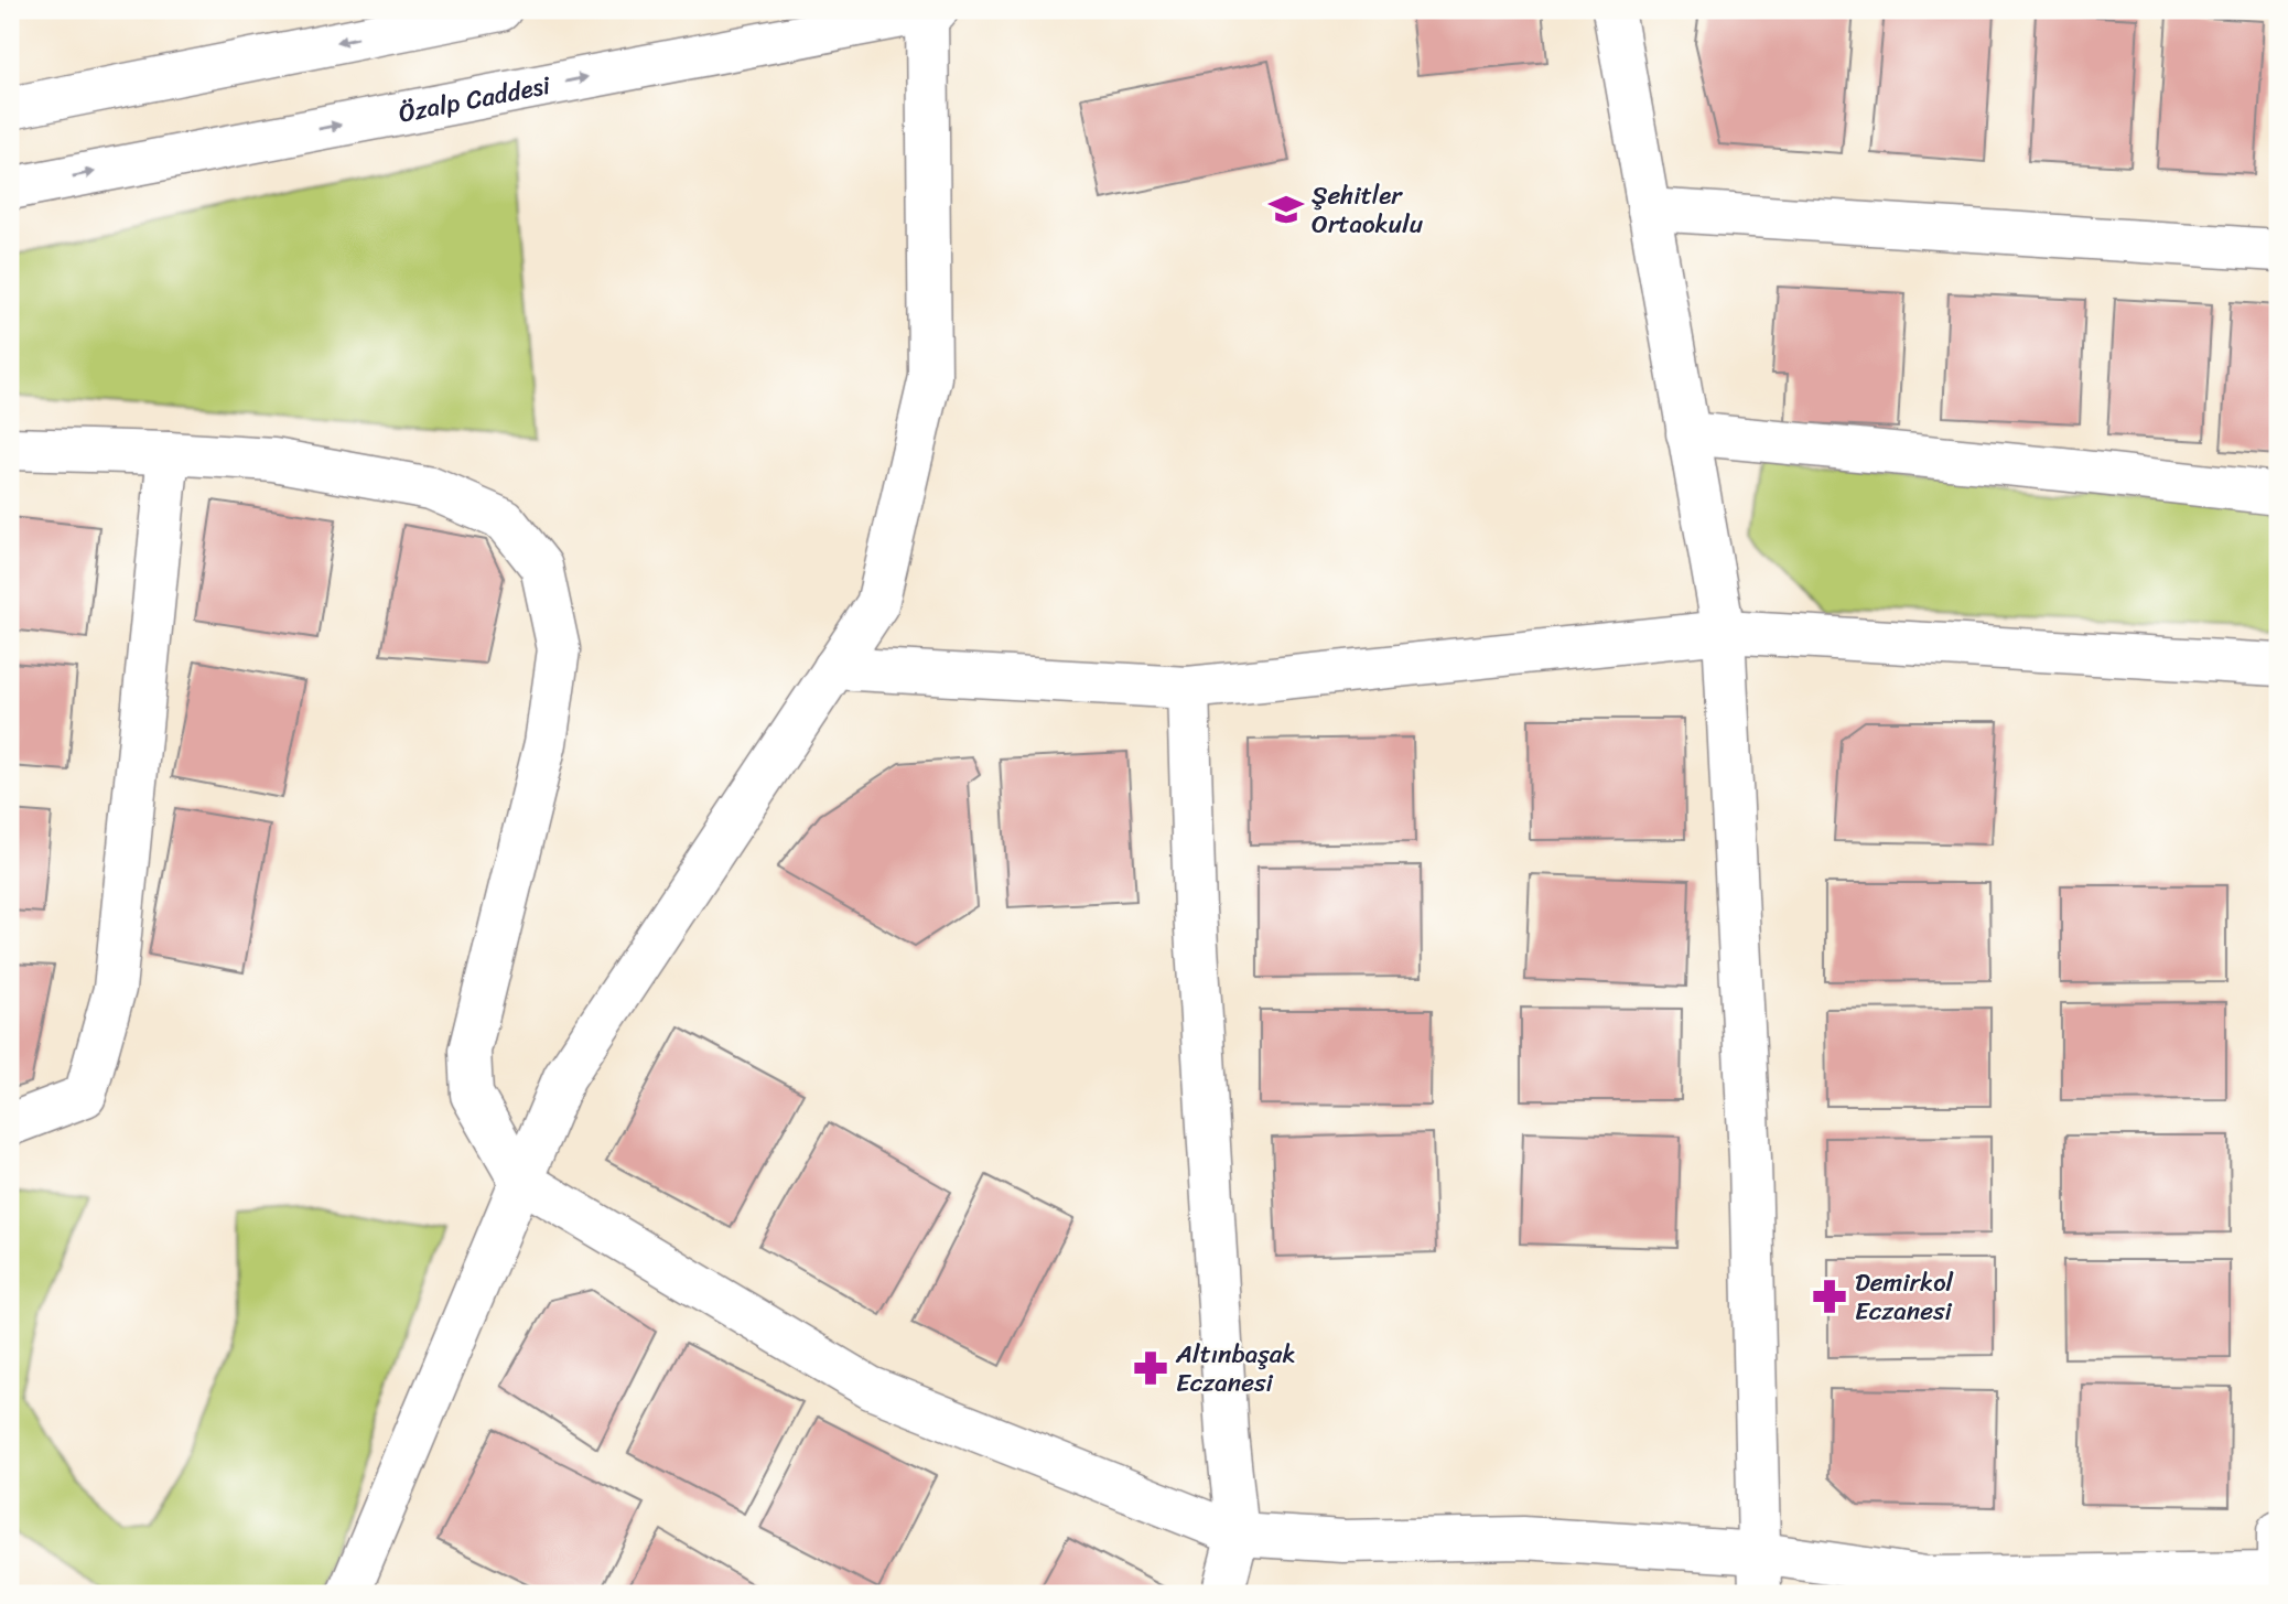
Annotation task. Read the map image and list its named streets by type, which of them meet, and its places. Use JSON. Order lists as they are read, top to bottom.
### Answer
{
  "streets": {
    "street": ["Özalp Caddesi"]
  },
  "places": {
    "school or university": ["Şehitler Ortaokulu"],
    "pharmacy": ["Demirkol Eczanesi", "Altınbaşak Eczanesi"]
  }
}
